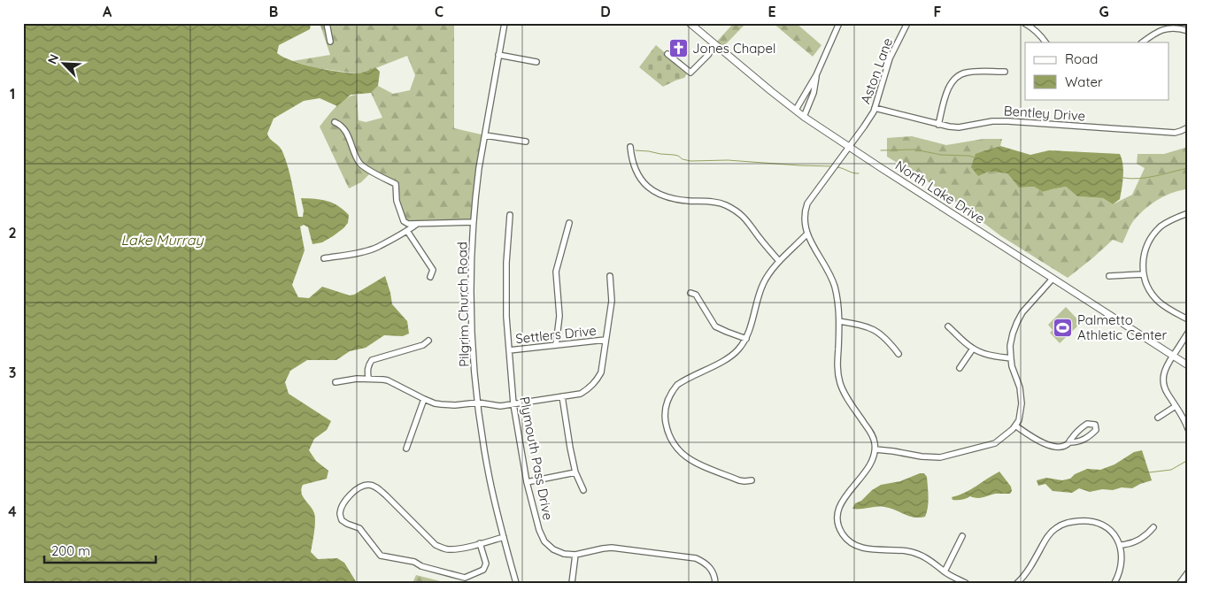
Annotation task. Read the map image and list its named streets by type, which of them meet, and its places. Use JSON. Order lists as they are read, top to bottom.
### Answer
{
  "streets": {
    "main road": ["North Lake Drive"],
    "street": [
      "Aston Lane",
      "Bentley Drive",
      "Pilgrim Church Road",
      "Settlers Drive",
      "Plymouth Pass Drive"
    ]
  },
  "crossings": [
    ["Aston Lane", "Bentley Drive"],
    ["Aston Lane", "North Lake Drive"],
    ["Settlers Drive", "Plymouth Pass Drive"]
  ],
  "water": ["Lake Murray"],
  "places": {
    "church": ["Jones Chapel"],
    "sports": ["Palmetto Athletic Center"]
  },
  "legend": ["Road", "Water"],
  "scale_bar": "200 m",
  "north": "top left",
  "grid": {
    "columns": [
      "A",
      "B",
      "C",
      "D",
      "E",
      "F",
      "G"
    ],
    "rows": [
      "1",
      "2",
      "3",
      "4"
    ]
  }
}
